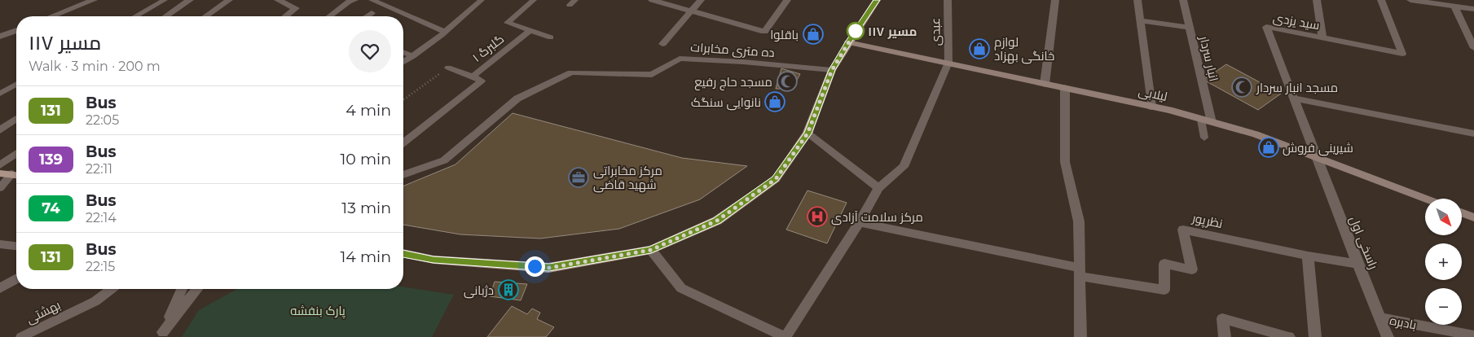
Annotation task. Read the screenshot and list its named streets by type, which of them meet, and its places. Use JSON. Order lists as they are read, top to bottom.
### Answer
{
  "streets": {
    "main road": ["لیلابی"],
    "street": [
      "سید یزدی",
      "عبدی",
      "ده متری مخابرات",
      "انبار سردار",
      "نظرپور",
      "راسخی اول",
      "بادبره"
    ],
    "lane": ["گلبرگ ۱", "بهشتی"]
  },
  "crossings": [
    ["سید یزدی", "لیلابی"],
    ["سید یزدی", "راسخی اول"],
    ["عبدی", "لیلابی"],
    ["انبار سردار", "لیلابی"],
    ["لیلابی", "راسخی اول"],
    ["نظرپور", "راسخی اول"],
    ["راسخی اول", "بادبره"]
  ],
  "parks": ["پارک بنفشه"],
  "places": {
    "other": ["مسیر ۱۱۷"],
    "shop": [
      "باقلوا",
      "لوازم خانگی بهزاد",
      "نانوایی سنگک",
      "شیرینی فروش"
    ],
    "mosque": ["مسجد حاج رفیع", "مسجد انبار سردار"],
    "office": ["مرکز مخابراتی شهید قاضی"],
    "hospital": ["مرکز سلامت آزادی"],
    "building": ["دژبانی"]
  },
  "lines": ["bus line 131"],
  "north": "bottom right",
  "page": {
    "heading": ["مسیر ۱۱۷", "Walk · 3 min · 200 m"],
    "list": [
      {
        "mark": "131",
        "name": "Bus",
        "note": "22:05",
        "value": "4 min"
      },
      {
        "mark": "139",
        "name": "Bus",
        "note": "22:11",
        "value": "10 min"
      },
      {
        "mark": "74",
        "name": "Bus",
        "note": "22:14",
        "value": "13 min"
      },
      {
        "mark": "131",
        "name": "Bus",
        "note": "22:15",
        "value": "14 min"
      }
    ],
    "map_buttons": ["+", "−"]
  }
}
